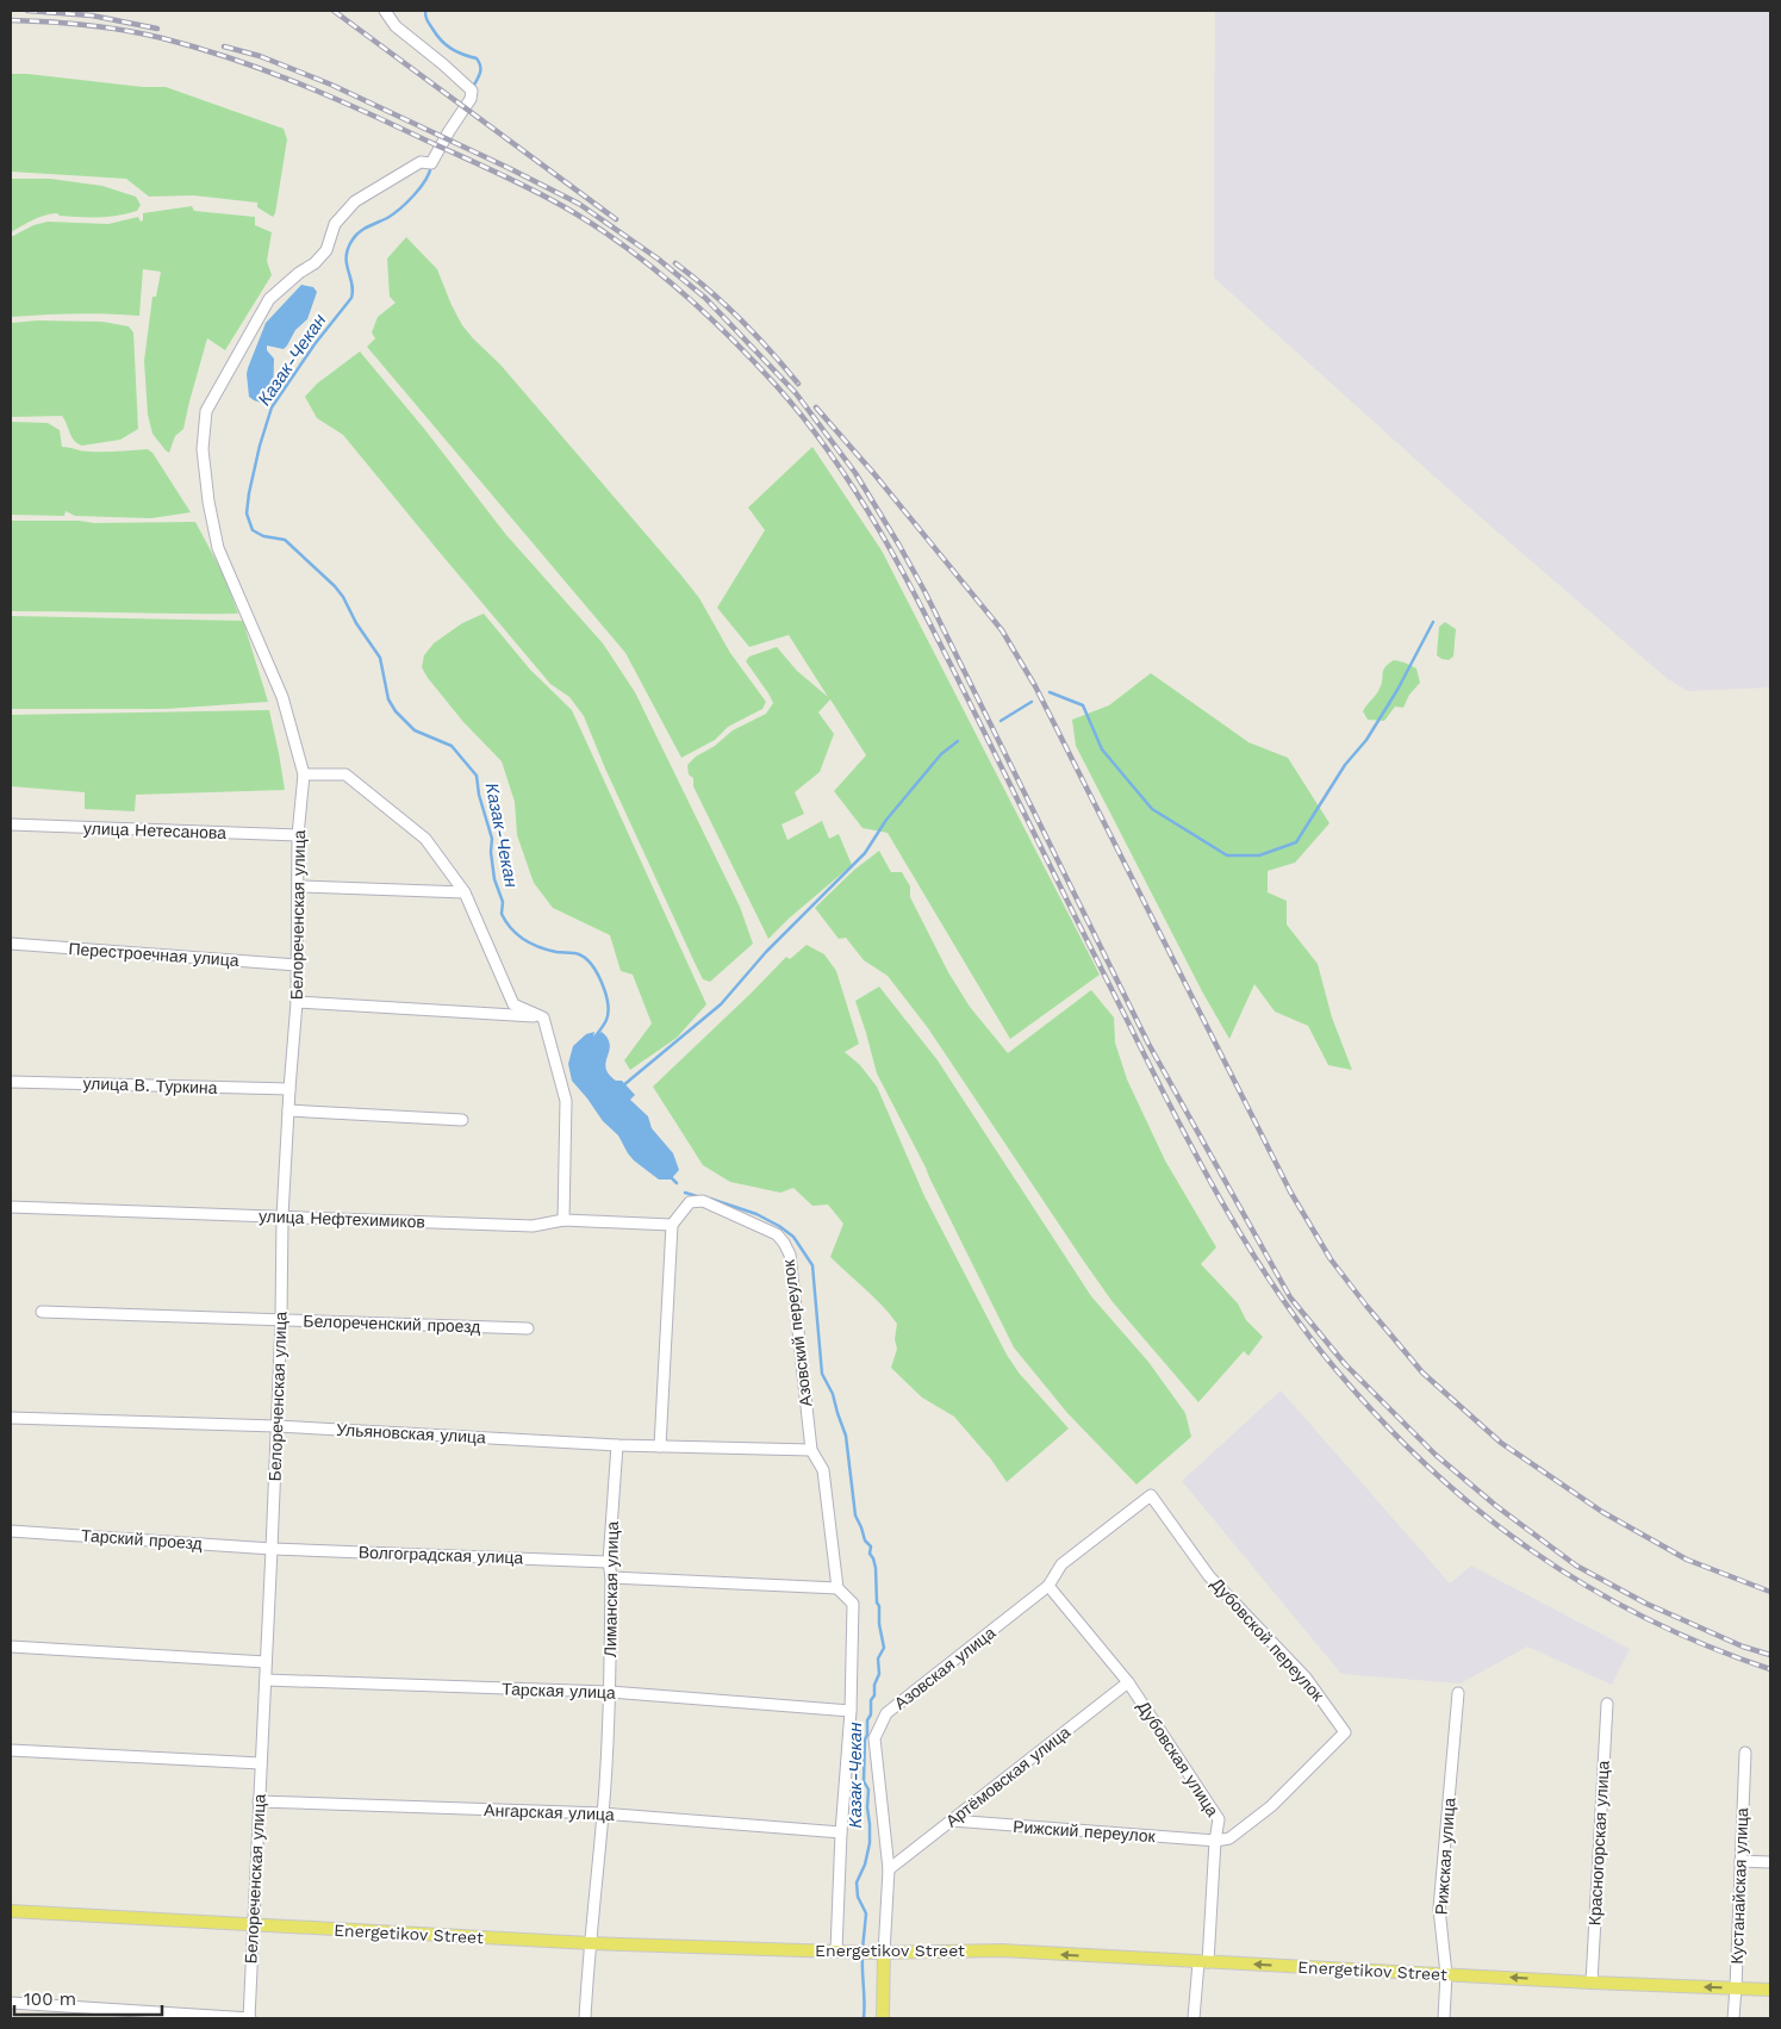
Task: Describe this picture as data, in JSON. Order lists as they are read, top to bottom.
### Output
{
  "streets": {
    "main road": ["Азовская улица", "Energetikov Street"],
    "street": [
      "улица Нетесанова",
      "Белореченская улица",
      "Перестроечная улица",
      "улица В. Туркина",
      "улица Нефтехимиков",
      "Белореченский проезд",
      "Азовский переулок",
      "Ульяновская улица",
      "Тарский проезд",
      "Волгоградская улица",
      "Лиманская улица",
      "Дубовской переулок",
      "Тарская улица",
      "Дубовская улица",
      "Артёмовская улица",
      "Ангарская улица",
      "Рижский переулок",
      "Красногорская улица",
      "Рижская улица",
      "Кустанайская улица"
    ]
  },
  "crossings": [
    ["улица Нетесанова", "Белореченская улица"],
    ["Белореченская улица", "Перестроечная улица"],
    ["Белореченская улица", "улица В. Туркина"],
    ["Белореченская улица", "улица Нефтехимиков"],
    ["Белореченская улица", "Белореченский проезд"],
    ["Белореченская улица", "Ульяновская улица"],
    ["Белореченская улица", "Тарский проезд"],
    ["Белореченская улица", "Волгоградская улица"],
    ["Белореченская улица", "Тарская улица"],
    ["Белореченская улица", "Ангарская улица"],
    ["Белореченская улица", "Energetikov Street"],
    ["улица Нефтехимиков", "Азовский переулок"],
    ["Азовский переулок", "Ульяновская улица"],
    ["Ульяновская улица", "Лиманская улица"],
    ["Тарский проезд", "Волгоградская улица"],
    ["Волгоградская улица", "Лиманская улица"],
    ["Лиманская улица", "Тарская улица"],
    ["Лиманская улица", "Ангарская улица"],
    ["Лиманская улица", "Energetikov Street"],
    ["Дубовской переулок", "Азовская улица"],
    ["Дубовской переулок", "Дубовская улица"],
    ["Дубовской переулок", "Рижский переулок"],
    ["Азовская улица", "Дубовская улица"],
    ["Азовская улица", "Артёмовская улица"],
    ["Азовская улица", "Energetikov Street"],
    ["Дубовская улица", "Артёмовская улица"],
    ["Дубовская улица", "Рижский переулок"],
    ["Дубовская улица", "Energetikov Street"],
    ["Артёмовская улица", "Рижский переулок"],
    ["Красногорская улица", "Energetikov Street"],
    ["Рижская улица", "Energetikov Street"],
    ["Кустанайская улица", "Energetikov Street"]
  ],
  "one_way": ["Energetikov Street"],
  "water": ["Казак-Чекан"],
  "scale_bar": "100 m"
}
